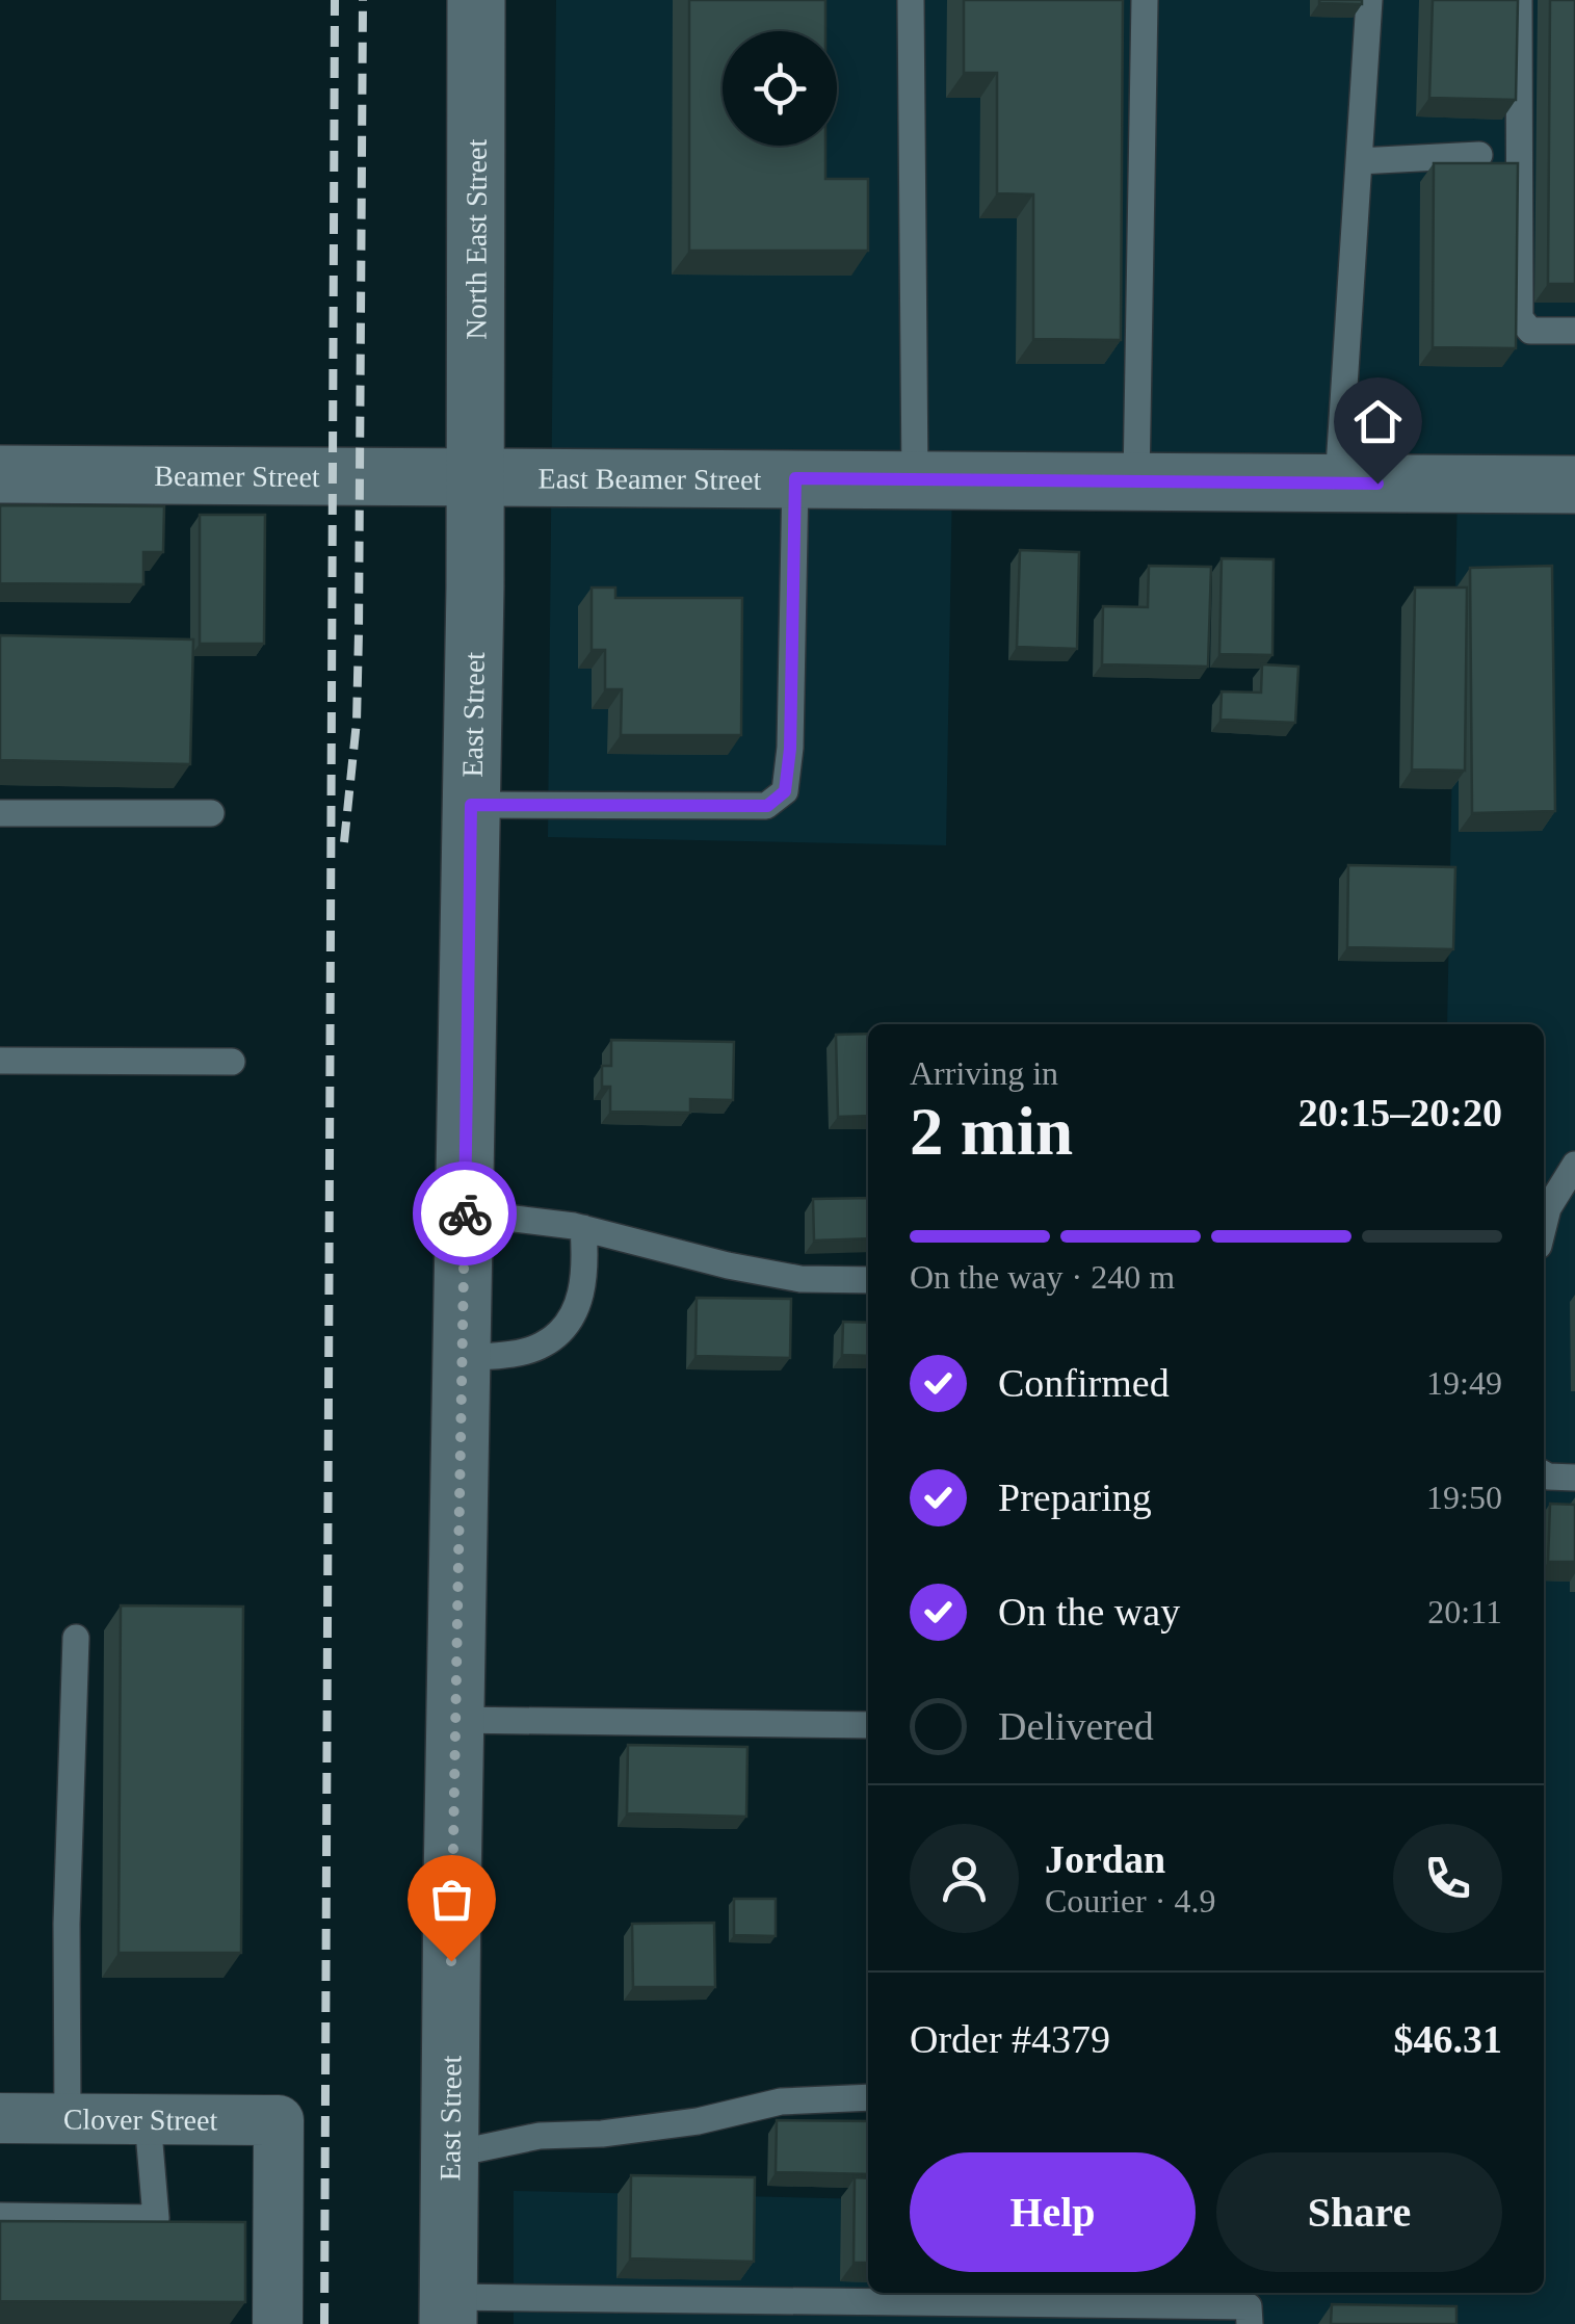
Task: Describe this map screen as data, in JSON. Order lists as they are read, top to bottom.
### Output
{
  "streets": {
    "main road": [
      "North East Street",
      "Beamer Street",
      "East Beamer Street",
      "East Street"
    ],
    "street": ["Clover Street"]
  },
  "crossings": [
    ["North East Street", "Beamer Street"],
    ["North East Street", "East Beamer Street"],
    ["North East Street", "East Street"],
    ["Beamer Street", "East Beamer Street"],
    ["Beamer Street", "East Street"],
    ["East Beamer Street", "East Street"]
  ],
  "page": {
    "heading": ["2 min", "Arriving in", "20:15–20:20"],
    "panel": [
      "Jordan",
      "Courier · 4.9",
      "Order #4379",
      "$46.31"
    ],
    "bar": "On the way · 240 m",
    "list": [
      ["Confirmed", "19:49"],
      ["Preparing", "19:50"],
      ["On the way", "20:11"],
      "Delivered"
    ],
    "buttons": ["Help", "Share"]
  }
}
